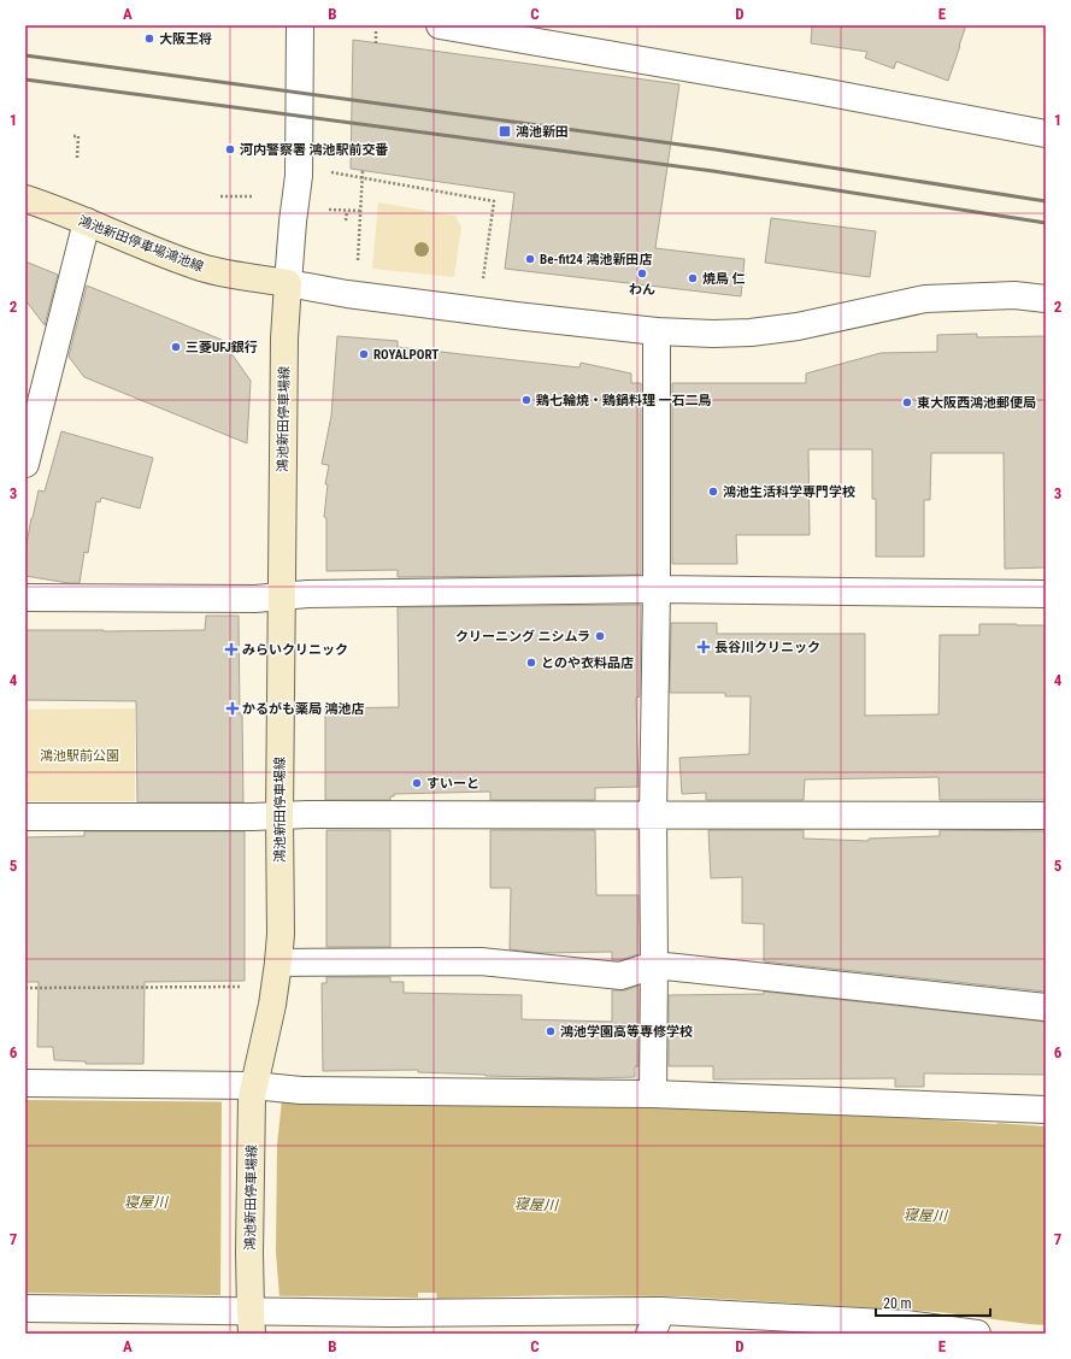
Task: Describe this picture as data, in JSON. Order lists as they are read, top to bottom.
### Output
{
  "streets": {
    "main road": ["鴻池新田停車場鴻池線", "鴻池新田停車場線"]
  },
  "crossings": [
    ["鴻池新田停車場鴻池線", "鴻池新田停車場線"]
  ],
  "water": ["寝屋川"],
  "parks": ["鴻池駅前公園"],
  "places": {
    "other": [
      "大阪王将",
      "河内警察署 鴻池駅前交番",
      "Be-fit24 鴻池新田店",
      "わん",
      "焼鳥 仁",
      "三菱UFJ銀行",
      "ROYALPORT",
      "鶏七輪焼・鶏鍋料理 一石二鳥",
      "東大阪西鴻池郵便局",
      "鴻池生活科学専門学校",
      "クリーニング ニシムラ",
      "とのや衣料品店",
      "すいーと",
      "鴻池学園高等専修学校"
    ],
    "transit": ["鴻池新田"],
    "health": ["長谷川クリニック", "みらいクリニック", "かるがも薬局 鴻池店"]
  },
  "scale_bar": "20 m",
  "grid": {
    "columns": [
      "A",
      "B",
      "C",
      "D",
      "E"
    ],
    "rows": [
      "1",
      "2",
      "3",
      "4",
      "5",
      "6",
      "7"
    ]
  }
}
